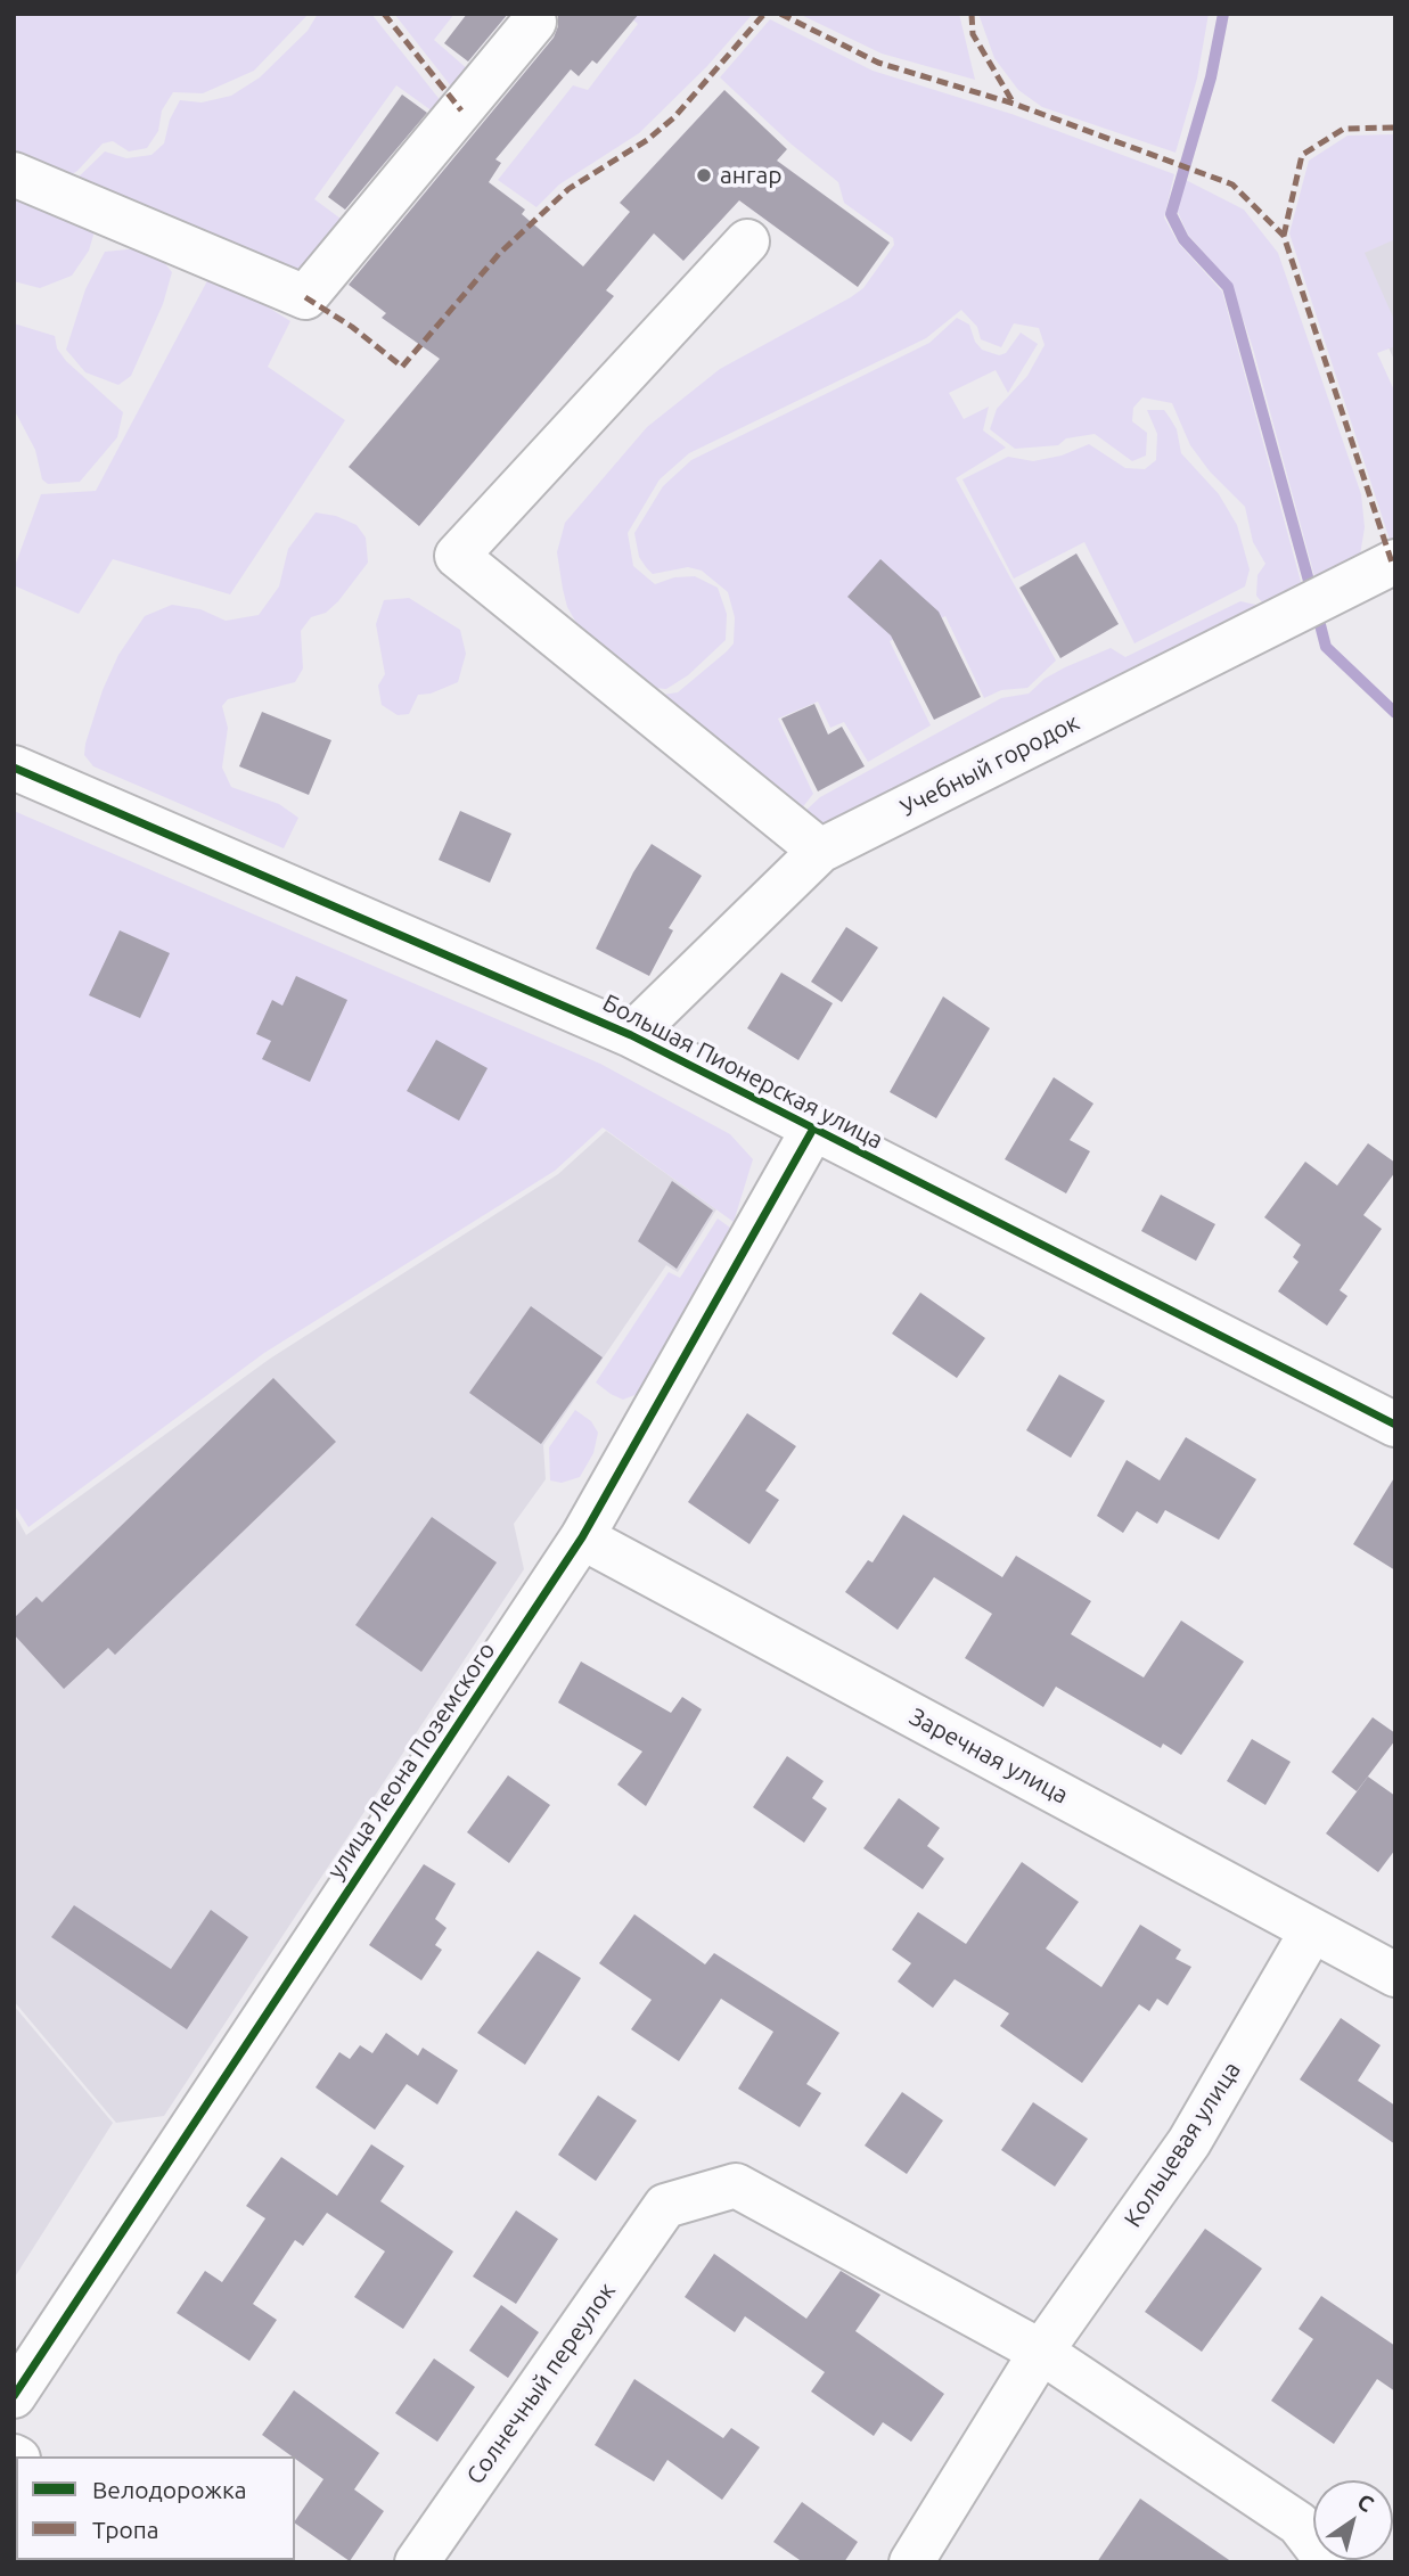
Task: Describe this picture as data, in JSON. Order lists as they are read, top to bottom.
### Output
{
  "streets": {
    "street": [
      "Учебный городок",
      "Большая Пионерская улица",
      "Заречная улица",
      "улица Леона Поземского",
      "Кольцевая улица",
      "Солнечный переулок"
    ]
  },
  "crossings": [
    ["Учебный городок", "Большая Пионерская улица"],
    ["Большая Пионерская улица", "улица Леона Поземского"],
    ["Заречная улица", "улица Леона Поземского"],
    ["Заречная улица", "Кольцевая улица"],
    ["Кольцевая улица", "Солнечный переулок"]
  ],
  "places": ["ангар"],
  "legend": ["Велодорожка", "Тропа"],
  "north": "top right"
}
